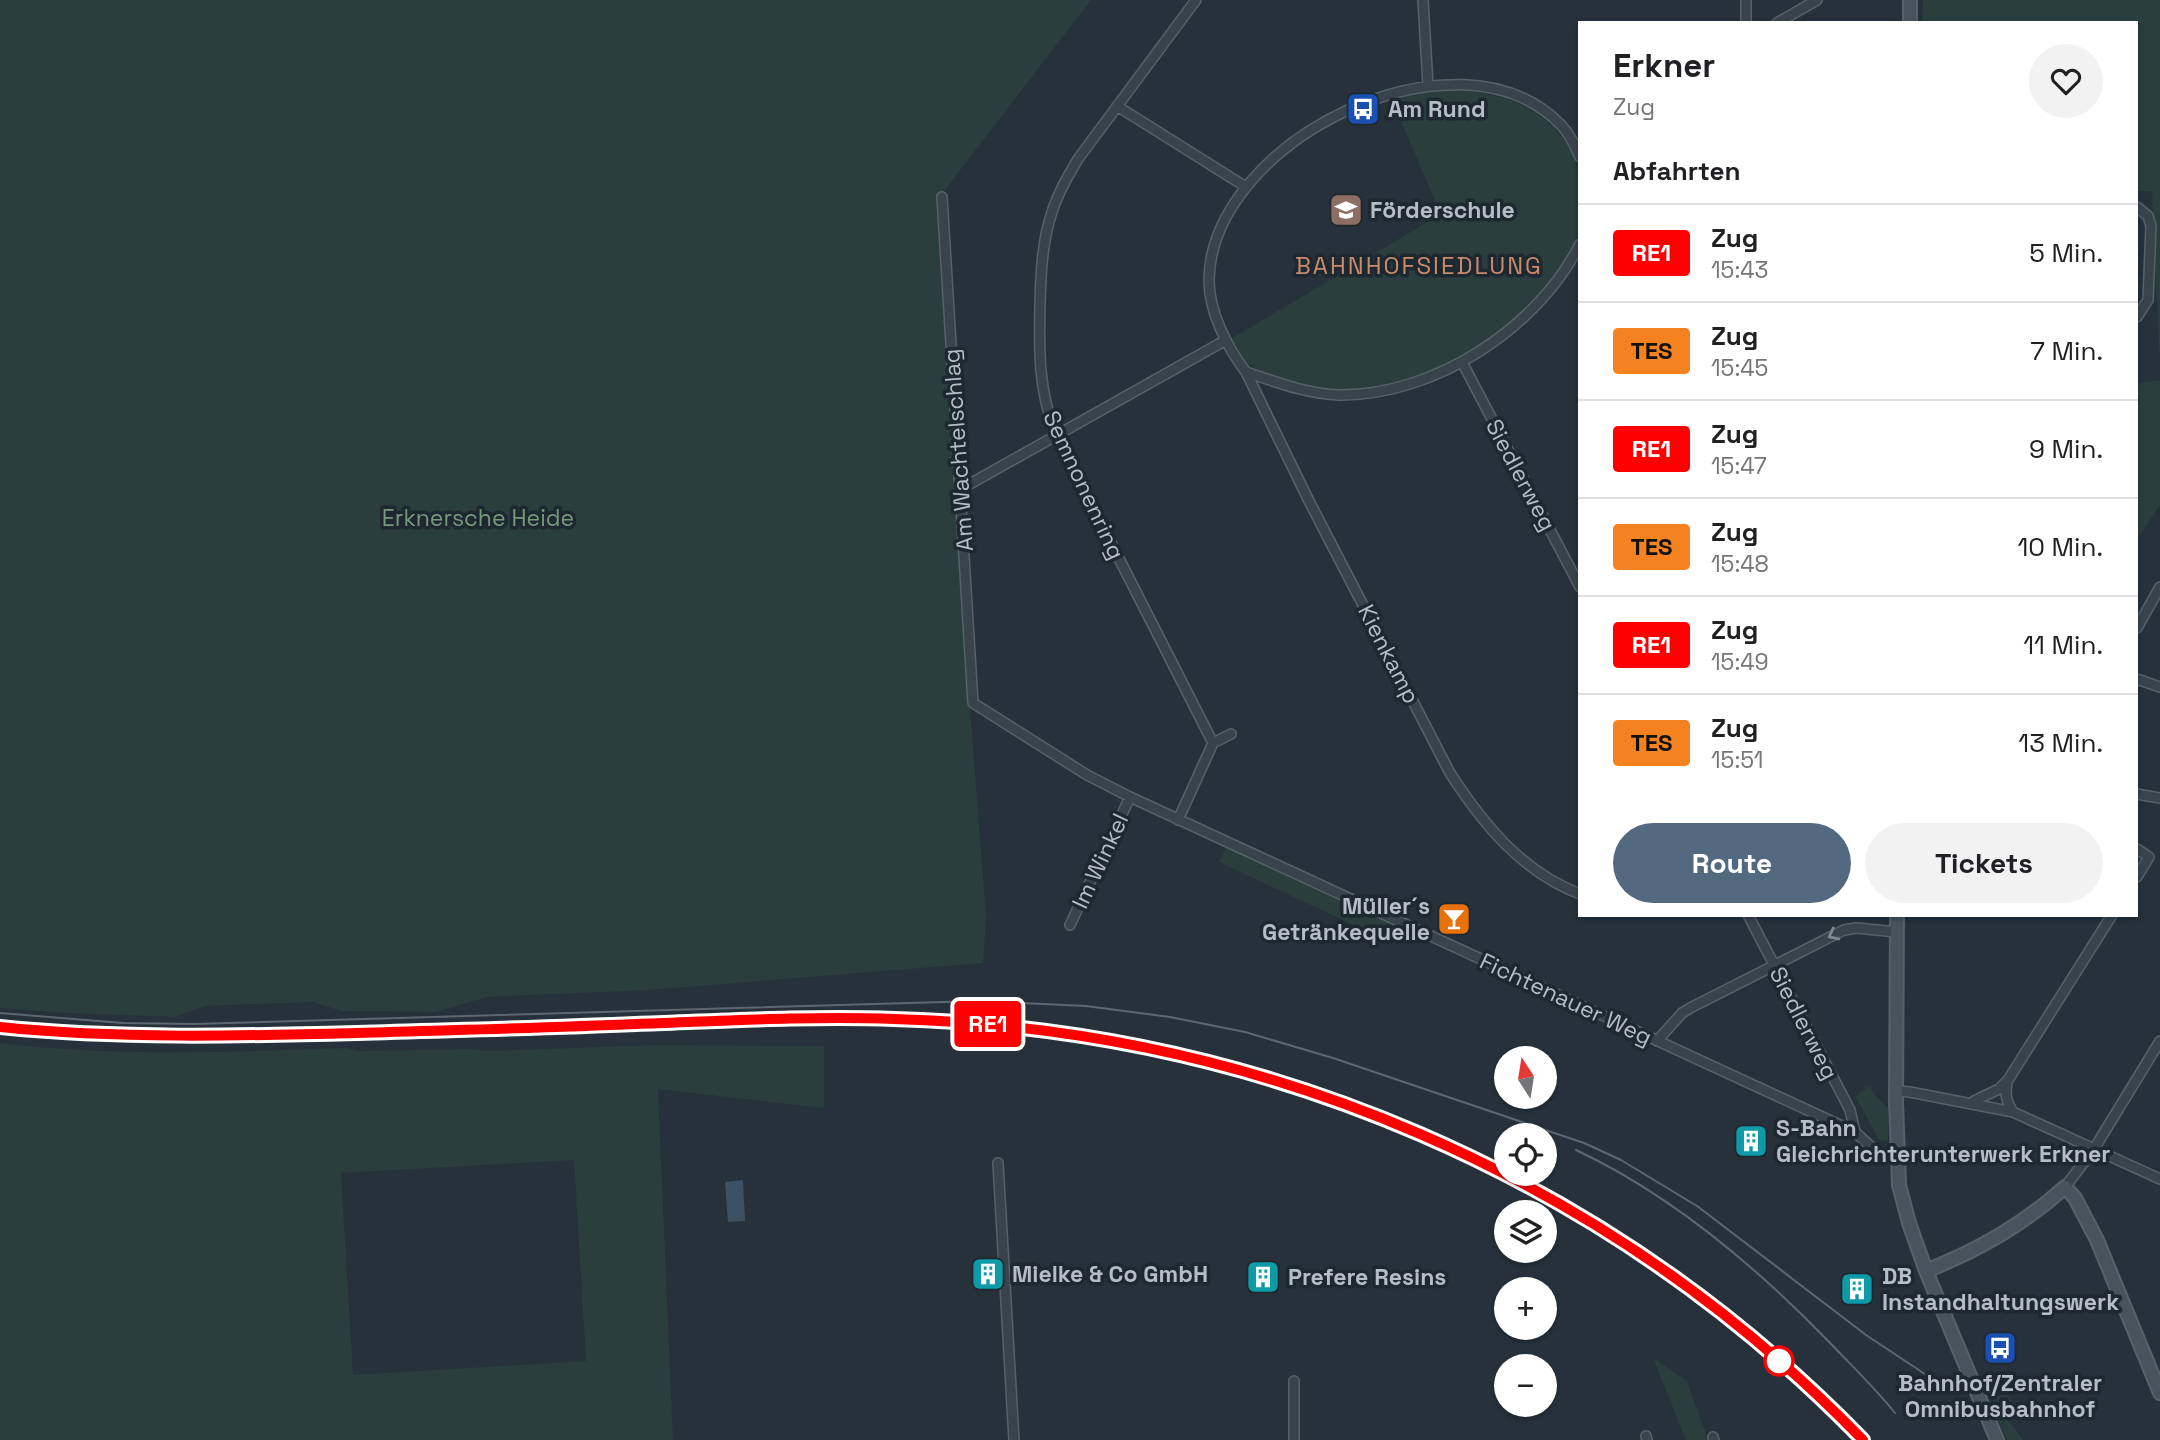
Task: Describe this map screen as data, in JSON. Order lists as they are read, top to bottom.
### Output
{
  "streets": {
    "street": [
      "Am Wachtelschlag",
      "Siedlerweg",
      "Semnonenring",
      "Kienkamp",
      "Im Winkel",
      "Fichtenauer Weg"
    ]
  },
  "crossings": [
    ["Am Wachtelschlag", "Fichtenauer Weg"],
    ["Siedlerweg", "Fichtenauer Weg"],
    ["Im Winkel", "Fichtenauer Weg"]
  ],
  "districts": ["BAHNHOFSIEDLUNG"],
  "parks": ["Erknersche Heide"],
  "places": {
    "bus stop": ["Am Rund", "Bahnhof/Zentraler Omnibusbahnhof"],
    "school or university": ["Förderschule"],
    "bar": ["Müller´s Getränkequelle"],
    "building": [
      "S-Bahn Gleichrichterunterwerk Erkner",
      "Mielke & Co GmbH",
      "Prefere Resins",
      "DB Instandhaltungswerk"
    ]
  },
  "north": "top",
  "page": {
    "on_map": "RE1",
    "heading": [
      ["Erkner", "Zug"],
      "Abfahrten"
    ],
    "list": [
      {
        "mark": "RE1",
        "name": "Zug",
        "note": "15:43",
        "value": "5 Min."
      },
      {
        "mark": "TES",
        "name": "Zug",
        "note": "15:45",
        "value": "7 Min."
      },
      {
        "mark": "RE1",
        "name": "Zug",
        "note": "15:47",
        "value": "9 Min."
      },
      {
        "mark": "TES",
        "name": "Zug",
        "note": "15:48",
        "value": "10 Min."
      },
      {
        "mark": "RE1",
        "name": "Zug",
        "note": "15:49",
        "value": "11 Min."
      },
      {
        "mark": "TES",
        "name": "Zug",
        "note": "15:51",
        "value": "13 Min."
      }
    ],
    "buttons": ["Route", "Tickets"],
    "map_buttons": ["+", "−"]
  }
}
